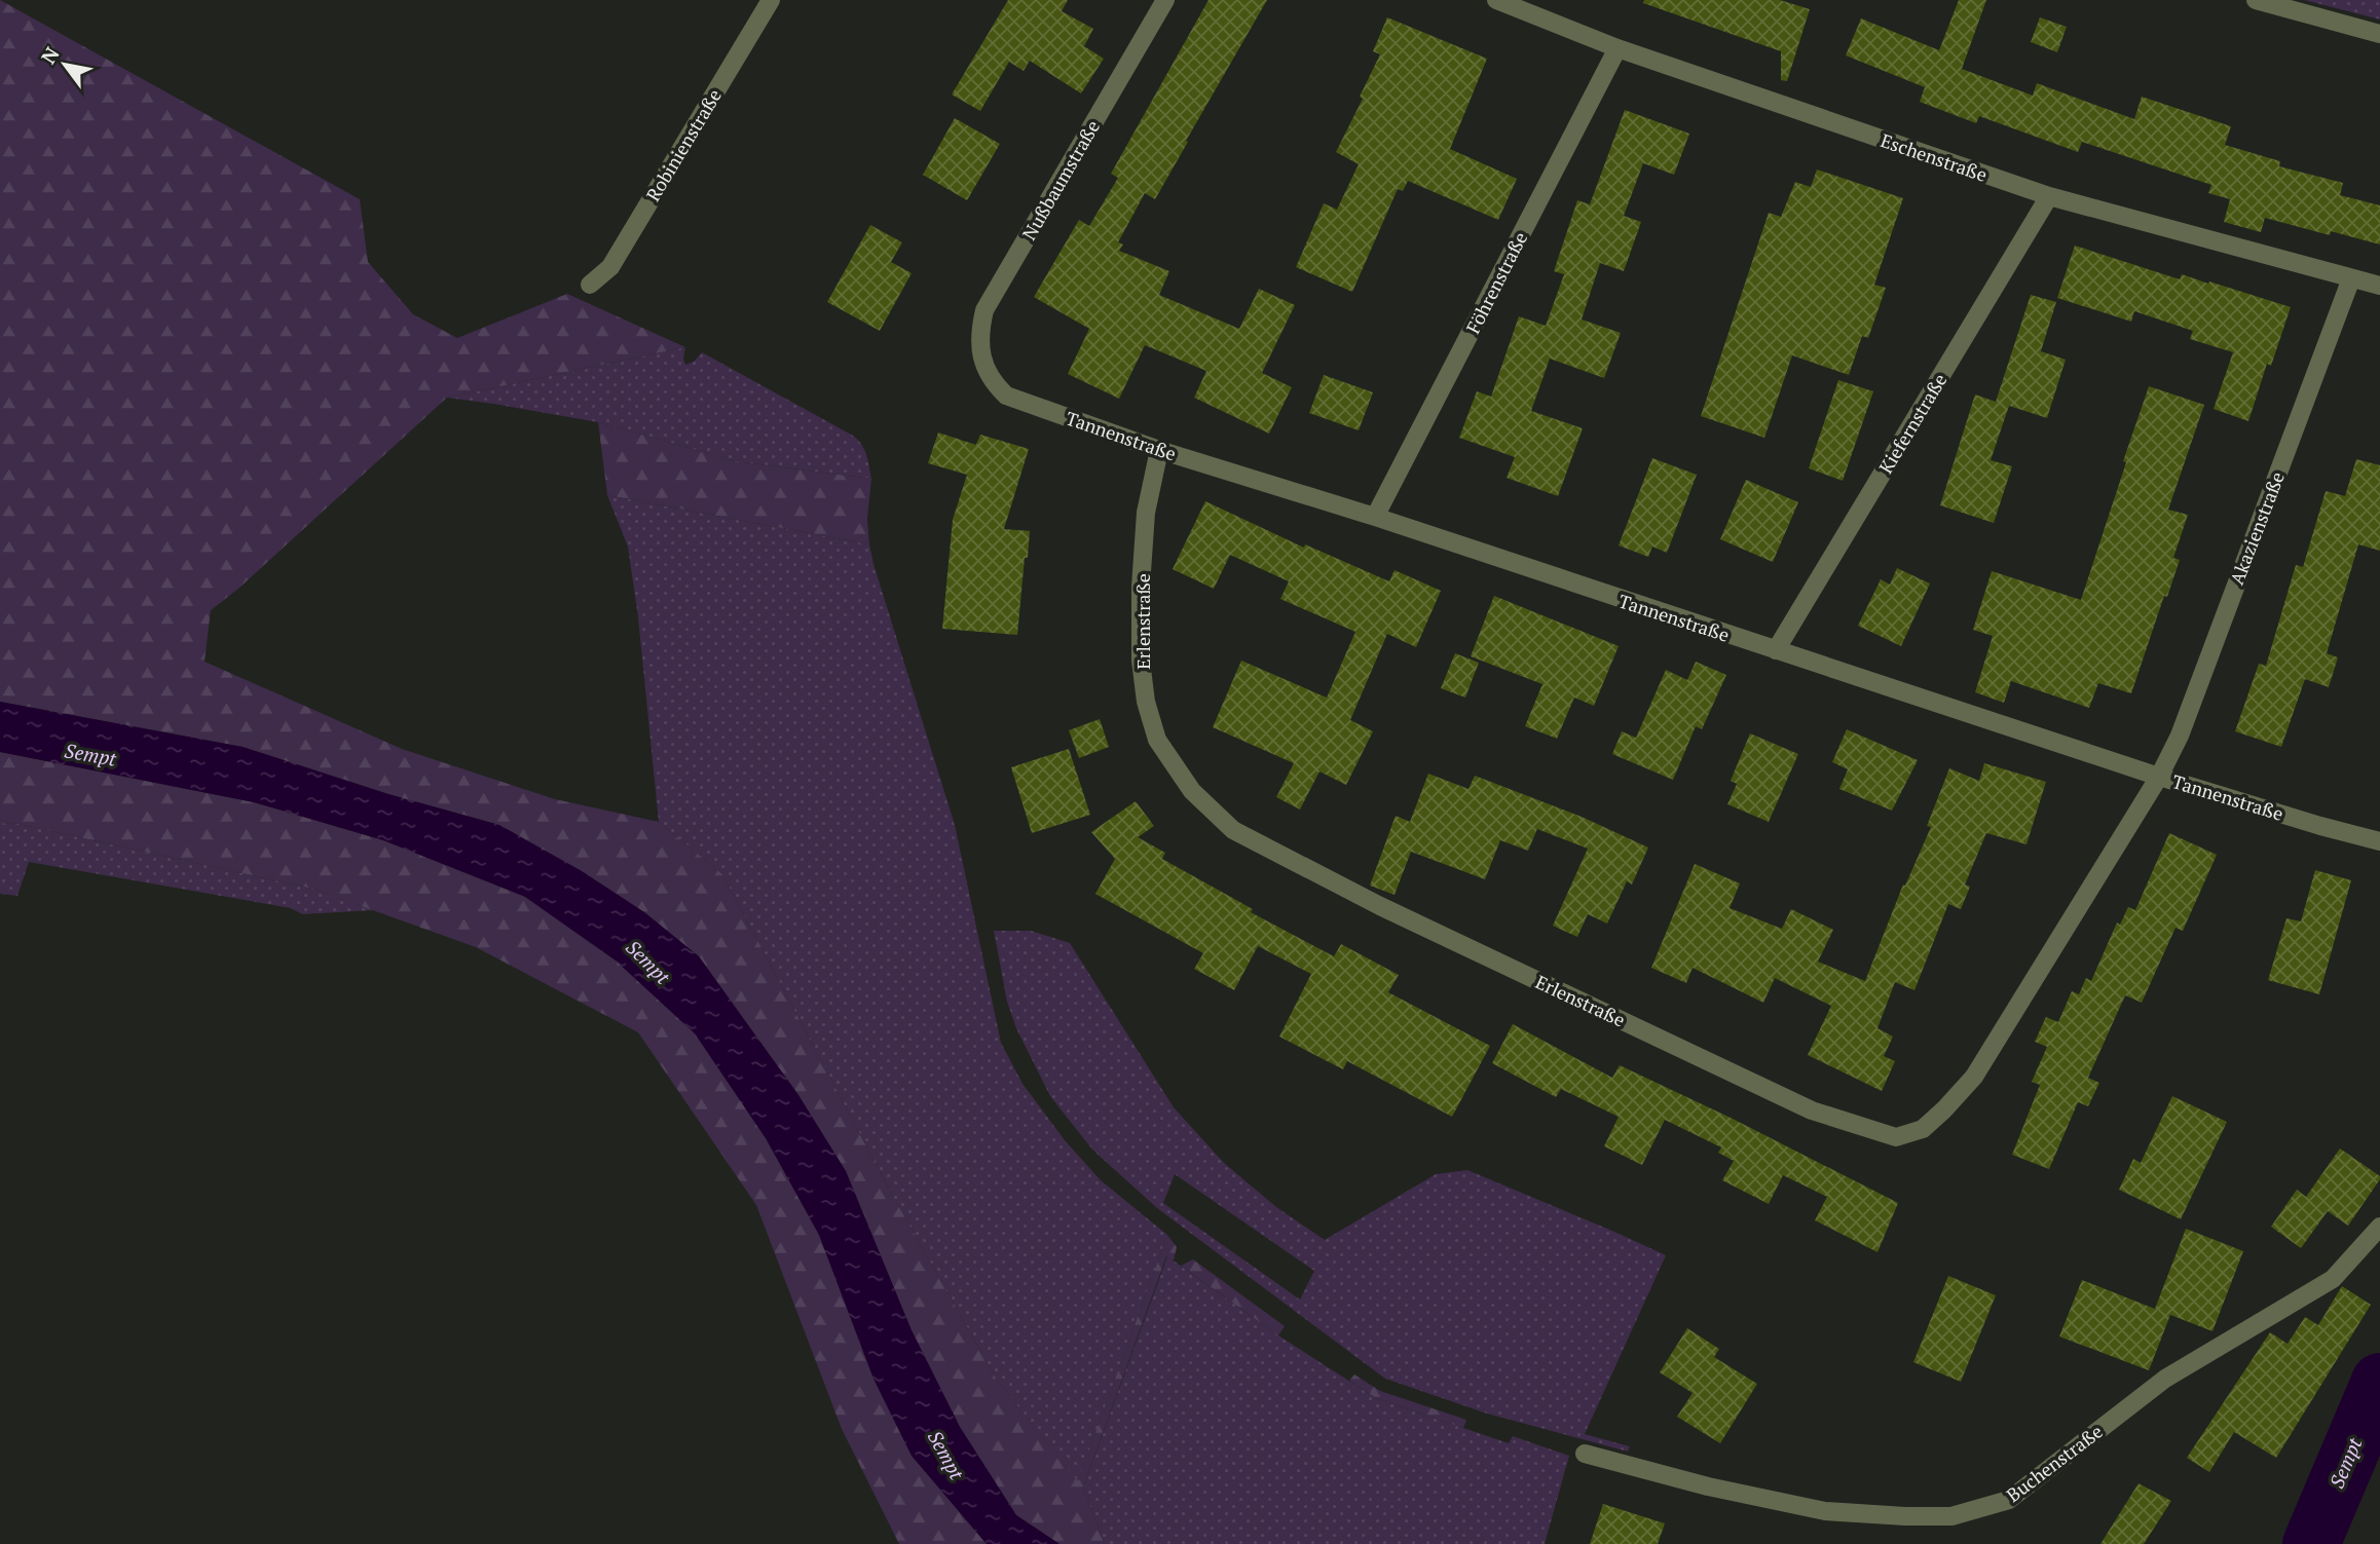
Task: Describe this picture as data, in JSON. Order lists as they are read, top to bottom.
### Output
{
  "streets": {
    "street": [
      "Robinienstraße",
      "Eschenstraße",
      "Nußbaumstraße",
      "Föhrenstraße",
      "Kiefernstraße",
      "Tannenstraße",
      "Akazienstraße",
      "Erlenstraße",
      "Buchenstraße"
    ]
  },
  "crossings": [
    ["Eschenstraße", "Föhrenstraße"],
    ["Eschenstraße", "Kiefernstraße"],
    ["Eschenstraße", "Akazienstraße"],
    ["Nußbaumstraße", "Tannenstraße"],
    ["Föhrenstraße", "Tannenstraße"],
    ["Kiefernstraße", "Tannenstraße"],
    ["Tannenstraße", "Akazienstraße"],
    ["Tannenstraße", "Erlenstraße"],
    ["Akazienstraße", "Erlenstraße"]
  ],
  "water": ["Sempt"],
  "north": "top left"
}
